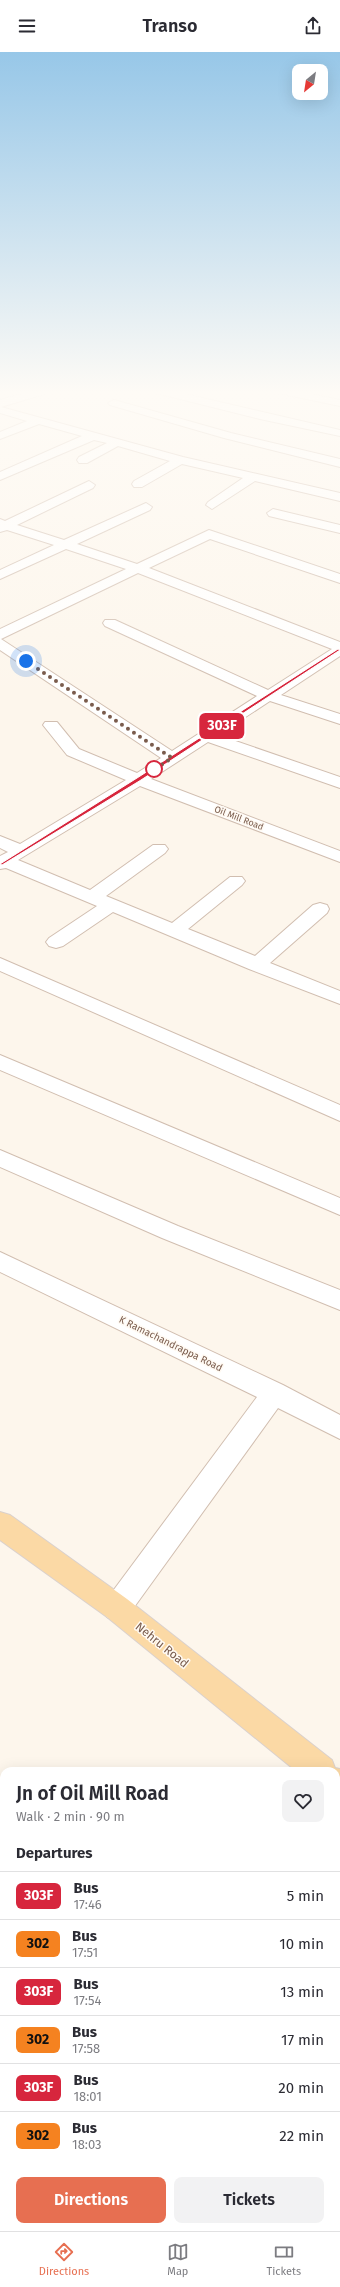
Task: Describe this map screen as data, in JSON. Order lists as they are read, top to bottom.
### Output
{
  "streets": {
    "main road": ["Nehru Road"],
    "street": ["Oil Mill Road", "K Ramachandrappa Road"]
  },
  "lines": ["bus line 303F"],
  "north": "bottom left",
  "page": {
    "header": "Transo",
    "on_map": "303F",
    "heading": [
      ["Jn of Oil Mill Road", "Walk · 2 min · 90 m"],
      "Departures"
    ],
    "list": [
      {
        "mark": "303F",
        "name": "Bus",
        "note": "17:46",
        "value": "5 min"
      },
      {
        "mark": "302",
        "name": "Bus",
        "note": "17:51",
        "value": "10 min"
      },
      {
        "mark": "303F",
        "name": "Bus",
        "note": "17:54",
        "value": "13 min"
      },
      {
        "mark": "302",
        "name": "Bus",
        "note": "17:58",
        "value": "17 min"
      },
      {
        "mark": "303F",
        "name": "Bus",
        "note": "18:01",
        "value": "20 min"
      },
      {
        "mark": "302",
        "name": "Bus",
        "note": "18:03",
        "value": "22 min"
      }
    ],
    "buttons": ["Directions", "Tickets"],
    "tabs": ["Directions", "Map", "Tickets"]
  }
}
